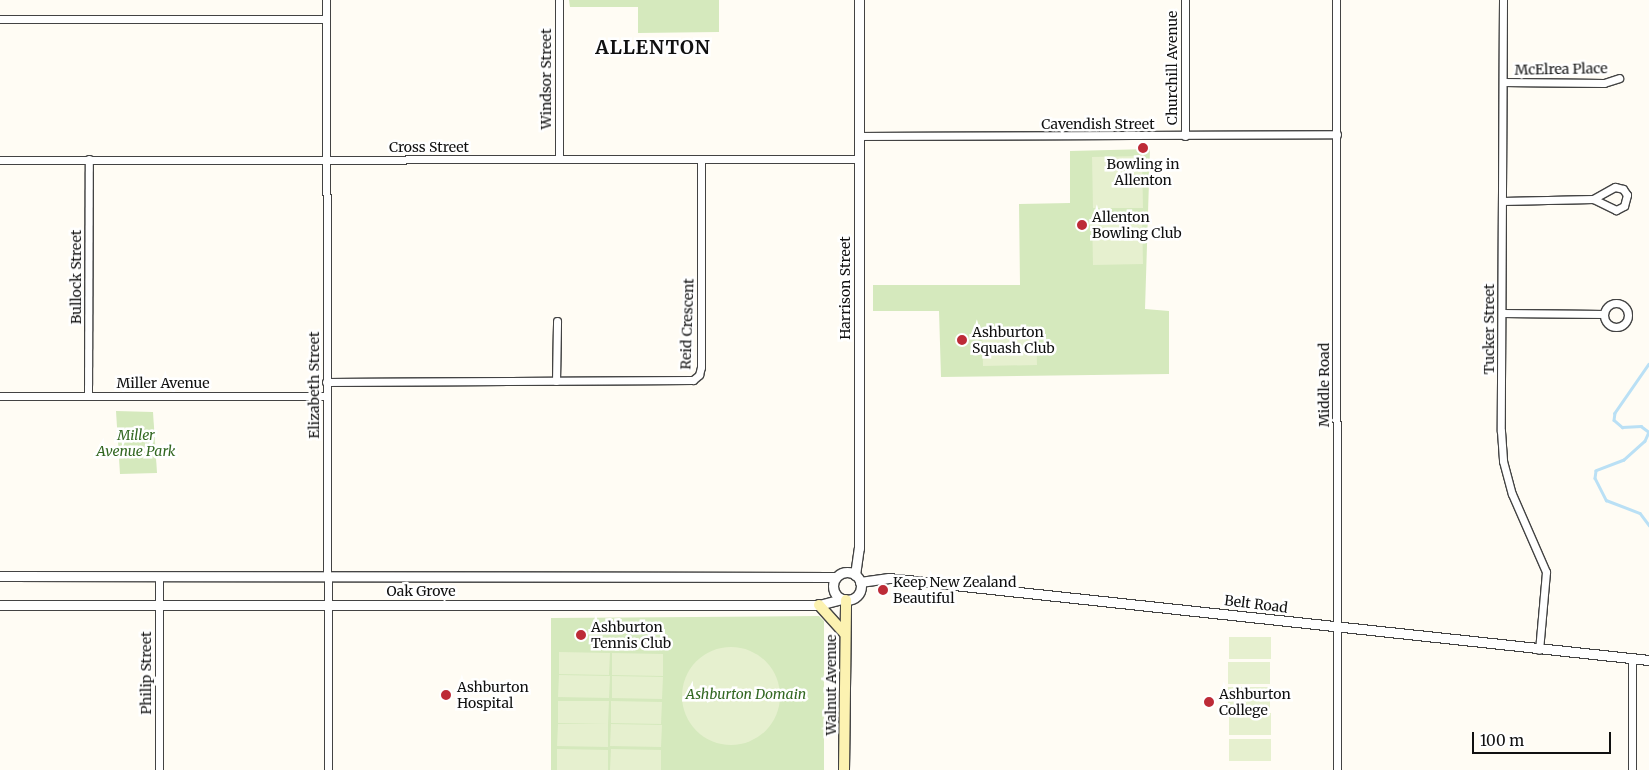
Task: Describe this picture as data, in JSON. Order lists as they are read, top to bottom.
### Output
{
  "streets": {
    "main road": ["Walnut Avenue"],
    "street": [
      "Churchill Avenue",
      "McElrea Place",
      "Windsor Street",
      "Cavendish Street",
      "Cross Street",
      "Bullock Street",
      "Harrison Street",
      "Reid Crescent",
      "Tucker Street",
      "Miller Avenue",
      "Elizabeth Street",
      "Middle Road",
      "Oak Grove",
      "Belt Road",
      "Philip Street"
    ]
  },
  "crossings": [
    ["Churchill Avenue", "Cavendish Street"],
    ["McElrea Place", "Tucker Street"],
    ["Windsor Street", "Cross Street"],
    ["Cavendish Street", "Harrison Street"],
    ["Cavendish Street", "Middle Road"],
    ["Cross Street", "Bullock Street"],
    ["Cross Street", "Harrison Street"],
    ["Cross Street", "Reid Crescent"],
    ["Cross Street", "Elizabeth Street"],
    ["Bullock Street", "Miller Avenue"],
    ["Harrison Street", "Oak Grove"],
    ["Harrison Street", "Belt Road"],
    ["Harrison Street", "Walnut Avenue"],
    ["Reid Crescent", "Elizabeth Street"],
    ["Tucker Street", "Belt Road"],
    ["Miller Avenue", "Elizabeth Street"],
    ["Elizabeth Street", "Oak Grove"],
    ["Middle Road", "Belt Road"],
    ["Oak Grove", "Belt Road"],
    ["Oak Grove", "Philip Street"],
    ["Oak Grove", "Walnut Avenue"],
    ["Belt Road", "Walnut Avenue"]
  ],
  "districts": ["ALLENTON"],
  "parks": ["Miller Avenue Park", "Ashburton Domain"],
  "places": [
    "Bowling in Allenton",
    "Allenton Bowling Club",
    "Ashburton Squash Club",
    "Keep New Zealand Beautiful",
    "Ashburton Tennis Club",
    "Ashburton Hospital",
    "Ashburton College"
  ],
  "scale_bar": "100 m"
}
